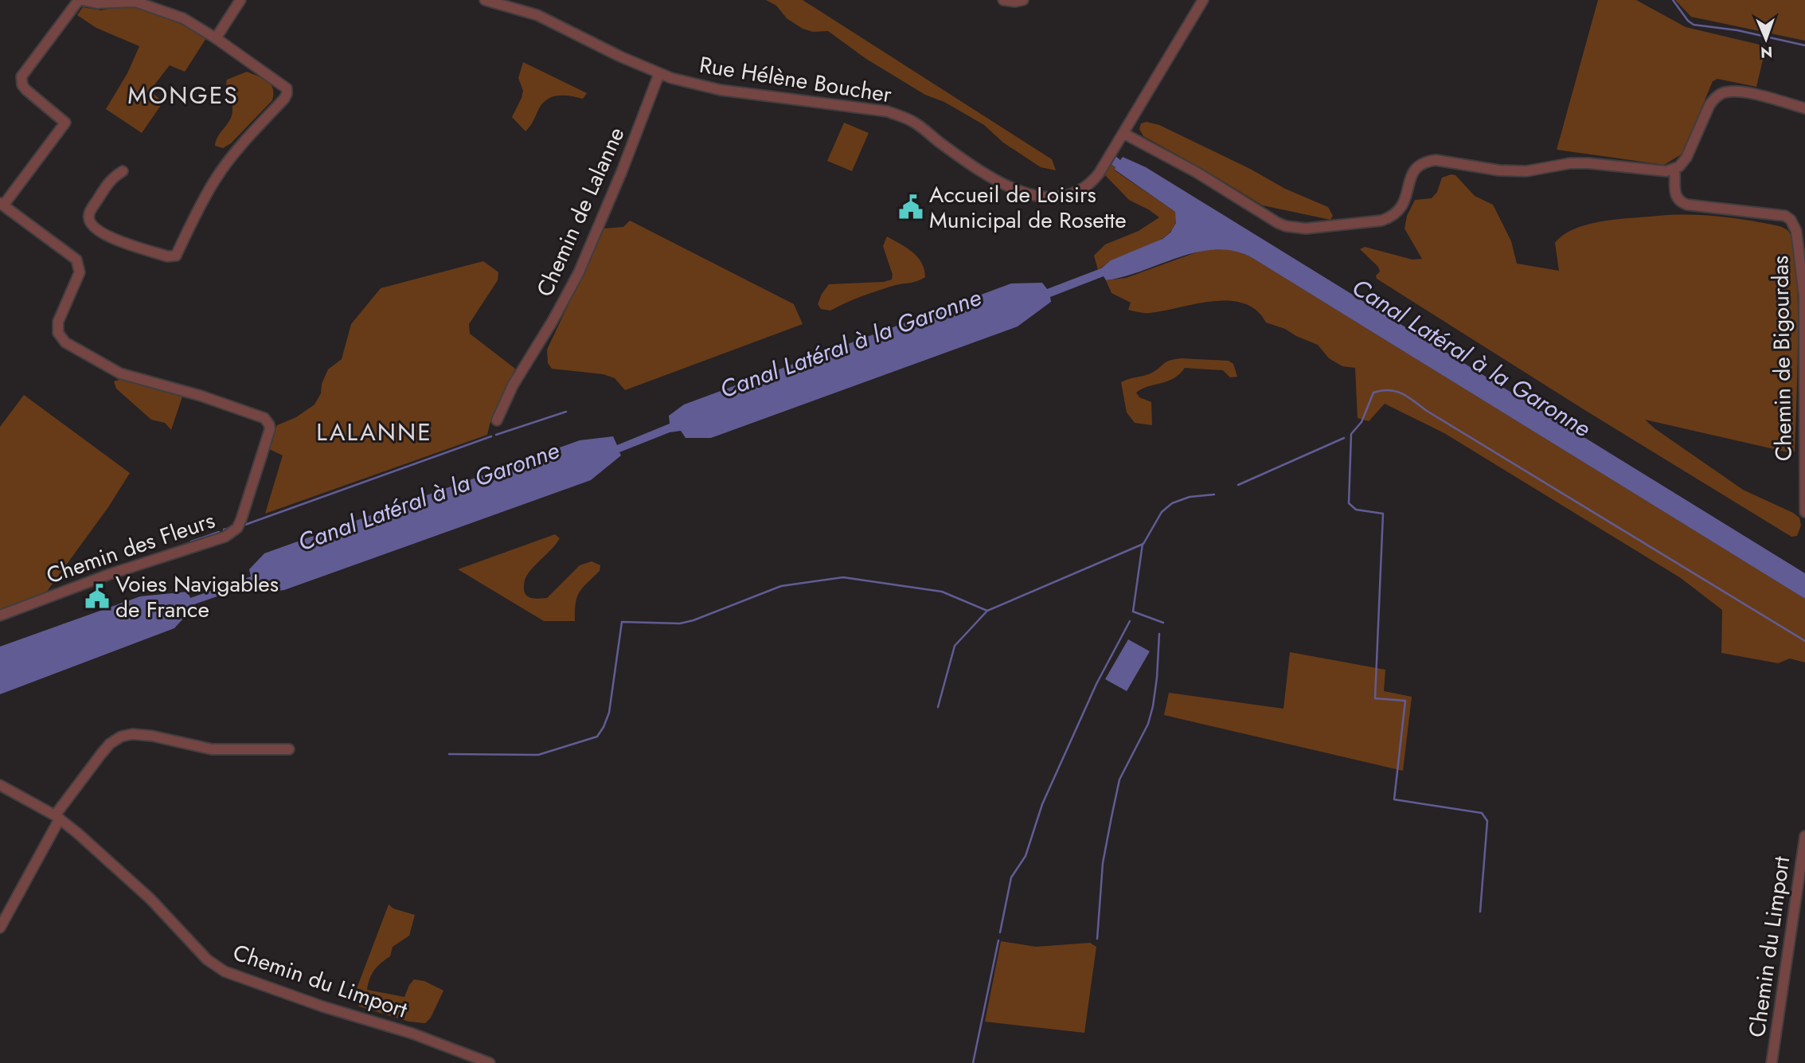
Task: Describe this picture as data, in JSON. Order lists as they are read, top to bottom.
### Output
{
  "streets": {
    "street": [
      "Rue Hélène Boucher",
      "Chemin de Lalanne",
      "Chemin de Bigourdas",
      "Chemin des Fleurs",
      "Chemin du Limport"
    ]
  },
  "crossings": [
    ["Rue Hélène Boucher", "Chemin de Lalanne"]
  ],
  "districts": ["MONGES", "LALANNE"],
  "water": ["Canal Latéral à la Garonne"],
  "places": {
    "public building": ["Accueil de Loisirs Municipal de Rosette", "Voies Navigables de France"]
  },
  "north": "bottom"
}
